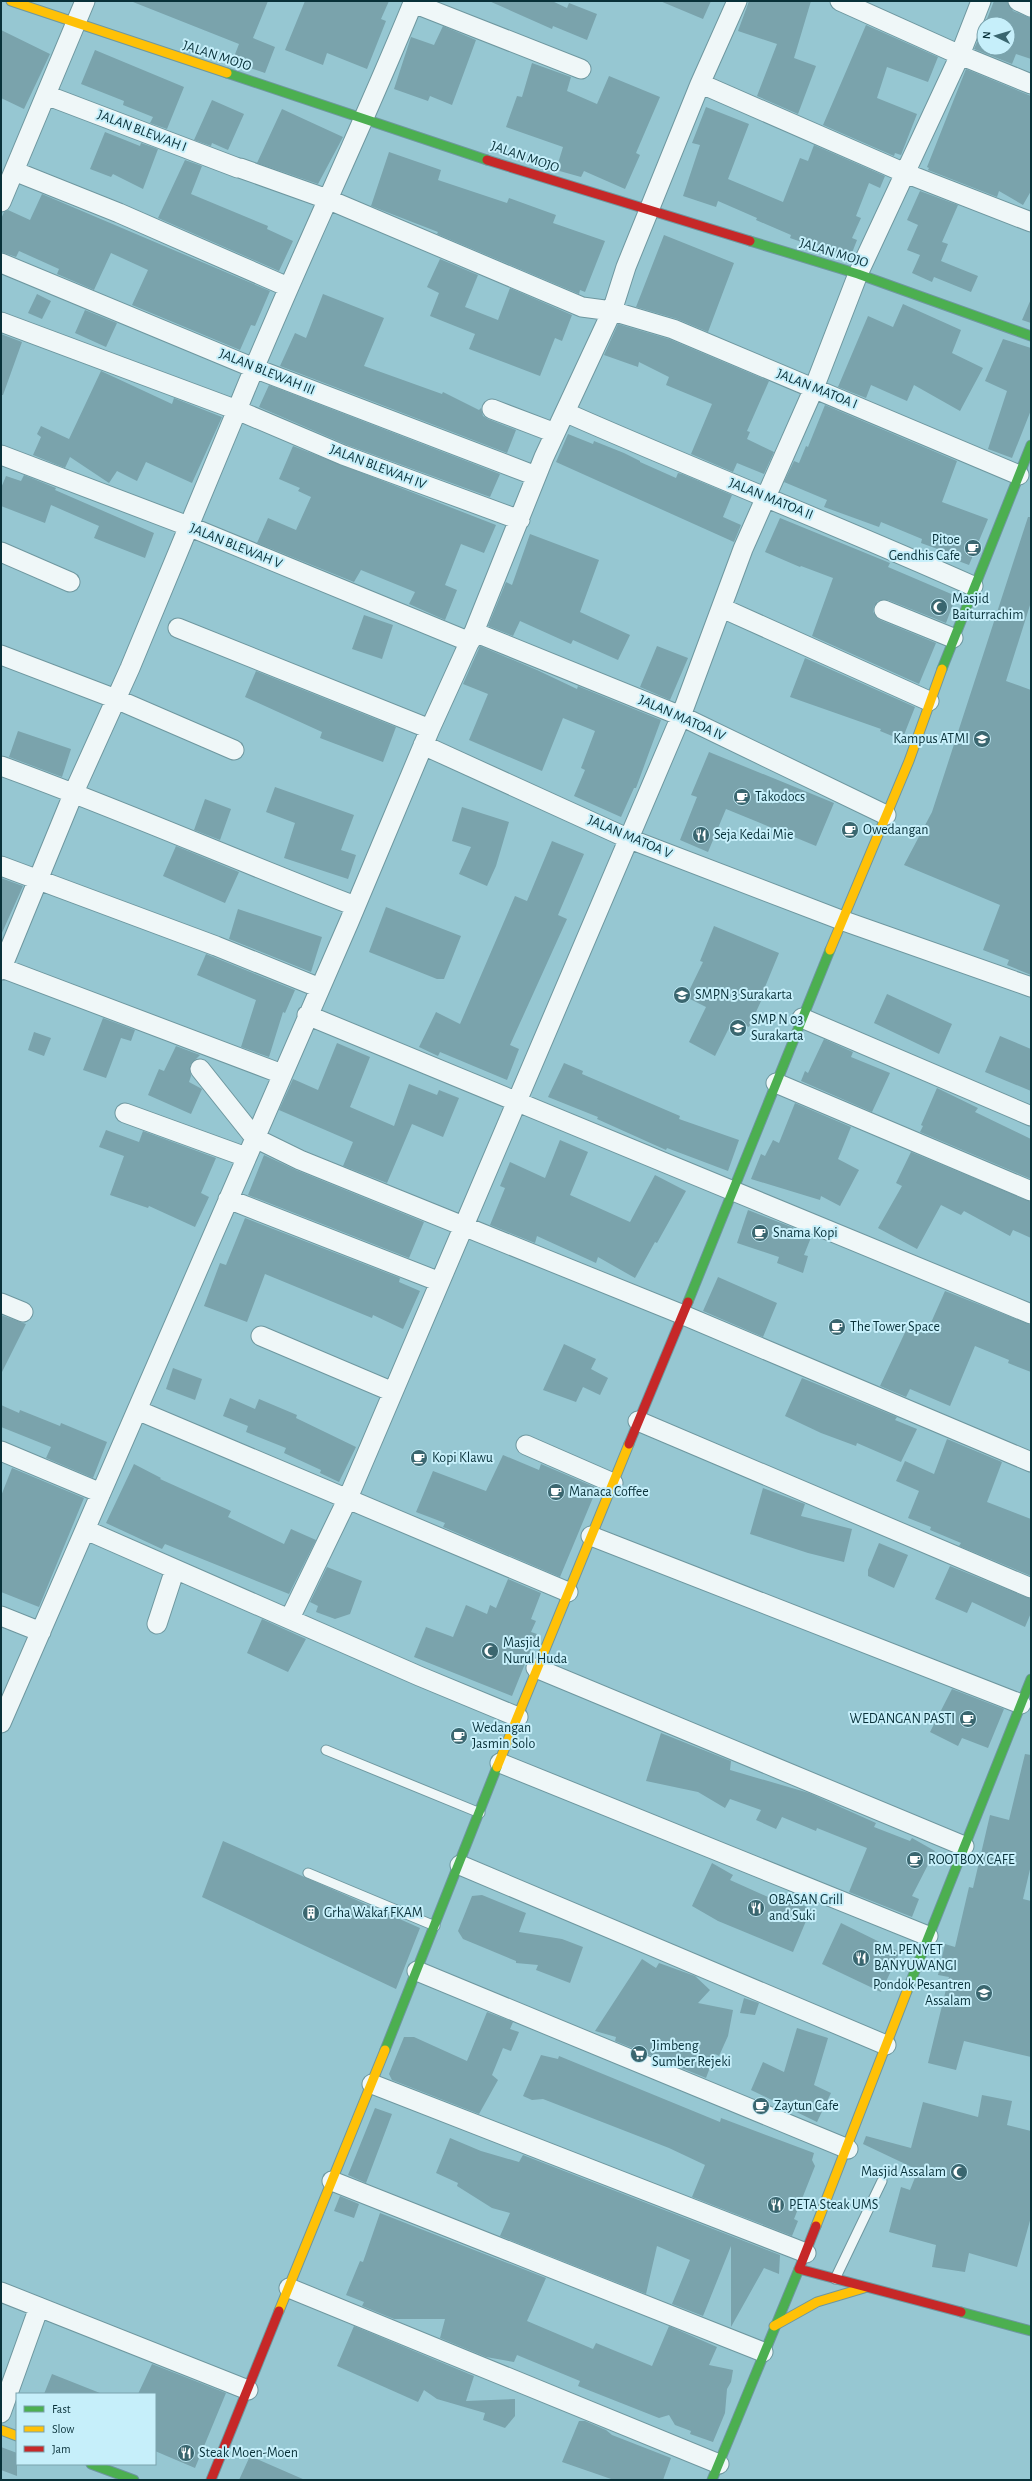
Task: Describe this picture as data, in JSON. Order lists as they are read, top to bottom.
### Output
{
  "streets": {
    "street": [
      "JALAN MOJO",
      "JALAN BLEWAH I",
      "JALAN BLEWAH III",
      "JALAN MATOA I",
      "JALAN BLEWAH IV",
      "JALAN MATOA II",
      "JALAN BLEWAH V",
      "JALAN MATOA IV",
      "JALAN MATOA V"
    ]
  },
  "crossings": [
    ["JALAN BLEWAH I", "JALAN MATOA I"],
    ["JALAN BLEWAH V", "JALAN MATOA IV"]
  ],
  "places": {
    "cafe": [
      "Pitoe Gendhis Cafe",
      "Takodocs",
      "Owedangan",
      "Snama Kopi",
      "The Tower Space",
      "Kopi Klawu",
      "Manaca Coffee",
      "WEDANGAN PASTI",
      "Wedangan Jasmin Solo",
      "ROOTBOX CAFE",
      "Zaytun Cafe"
    ],
    "mosque": ["Masjid Baiturrachim", "Masjid Nurul Huda", "Masjid Assalam"],
    "school or university": [
      "Kampus ATMI",
      "SMPN 3 Surakarta",
      "SMP N 03 Surakarta",
      "Pondok Pesantren Assalam"
    ],
    "restaurant": [
      "Seja Kedai Mie",
      "OBASAN Grill and Suki",
      "RM. PENYET BANYUWANGI",
      "PETA Steak UMS",
      "Steak Moen-Moen"
    ],
    "building": ["Grha Wakaf FKAM"],
    "supermarket": ["Jimbeng Sumber Rejeki"]
  },
  "legend": ["Fast", "Slow", "Jam"],
  "north": "left"
}
